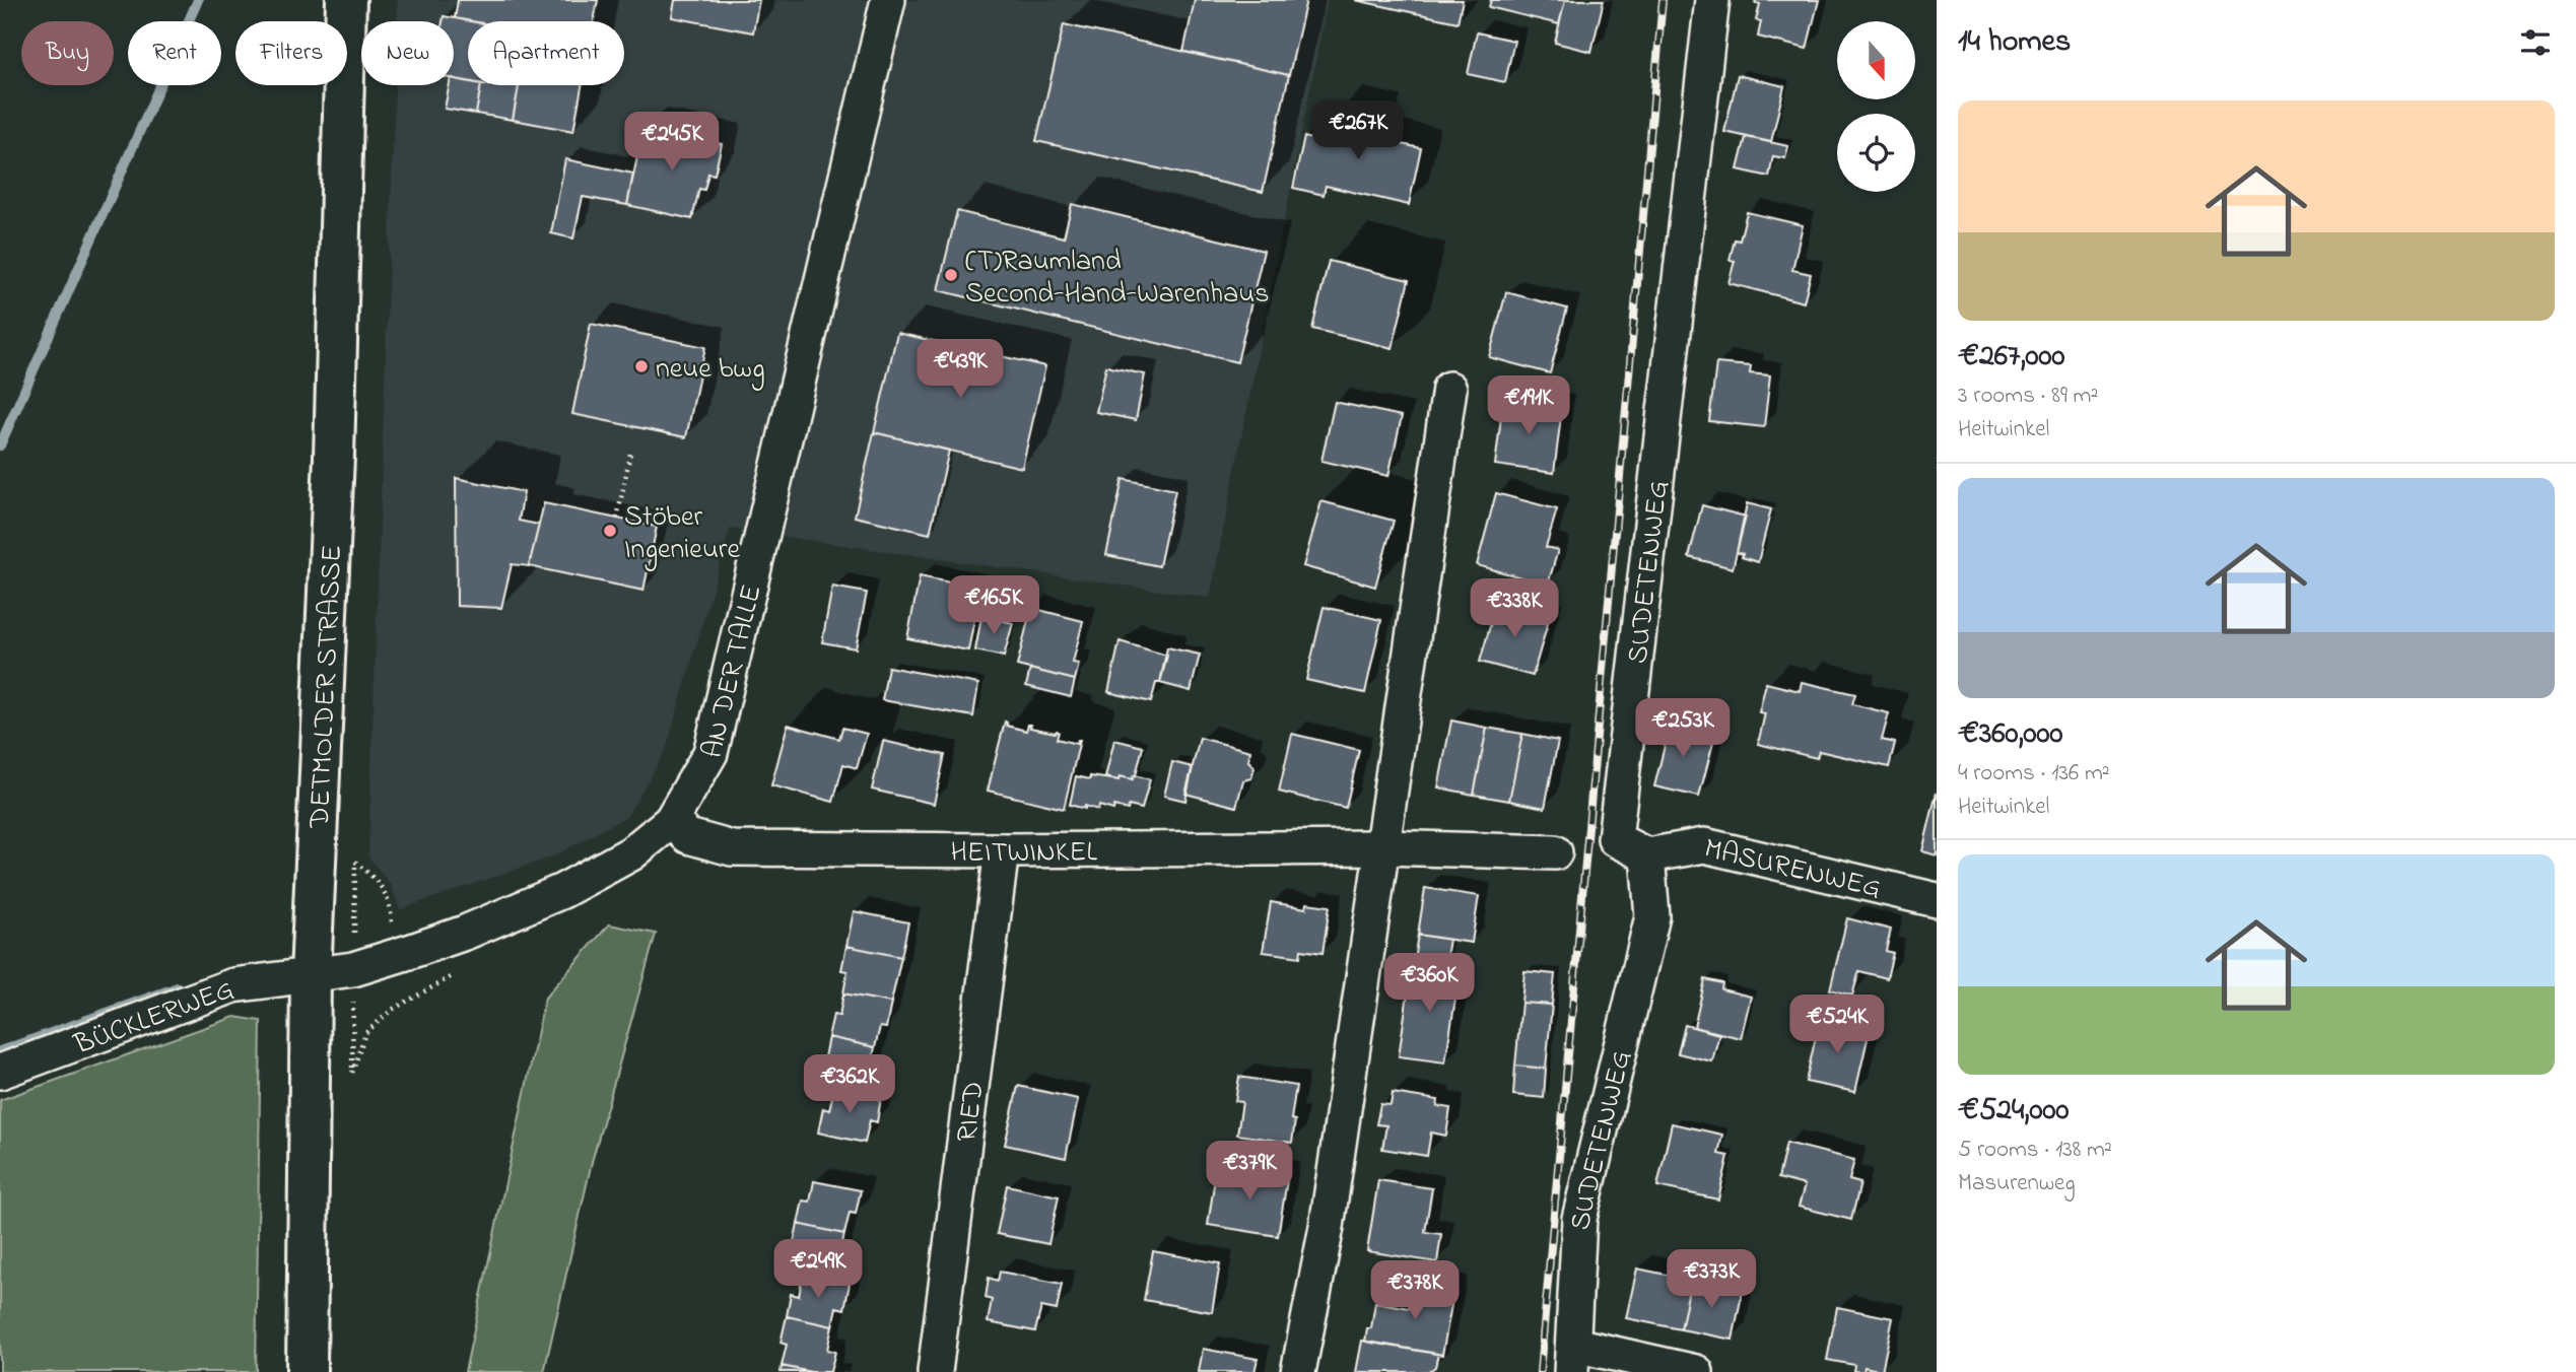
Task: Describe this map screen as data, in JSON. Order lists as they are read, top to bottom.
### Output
{
  "streets": {
    "street": [
      "SUDETENWEG",
      "AN DER TALLE",
      "DETMOLDER STRASSE",
      "HEITWINKEL",
      "MASURENWEG",
      "BÜCKLERWEG",
      "RIED"
    ]
  },
  "crossings": [
    ["SUDETENWEG", "MASURENWEG"],
    ["AN DER TALLE", "DETMOLDER STRASSE"],
    ["AN DER TALLE", "HEITWINKEL"],
    ["AN DER TALLE", "BÜCKLERWEG"],
    ["DETMOLDER STRASSE", "BÜCKLERWEG"],
    ["HEITWINKEL", "RIED"]
  ],
  "places": ["(T)Raumland Second-Hand-Warenhaus", "neue bwg", "Stöber Ingenieure"],
  "north": "bottom",
  "page": {
    "heading": "14 homes",
    "chip": [
      "Buy",
      "Rent",
      "Filters",
      "New",
      "Apartment"
    ],
    "list": [
      {
        "name": "€267,000",
        "note": "3 rooms · 89 m² · Heitwinkel"
      },
      {
        "name": "€360,000",
        "note": "4 rooms · 136 m² · Heitwinkel"
      },
      {
        "name": "€524,000",
        "note": "5 rooms · 138 m² · Masurenweg"
      }
    ],
    "price": [
      "€267K",
      "€245K",
      "€439K",
      "€191K",
      "€165K",
      "€338K",
      "€253K",
      "€360K",
      "€524K",
      "€362K",
      "€379K",
      "€249K",
      "€373K",
      "€378K"
    ]
  }
}
